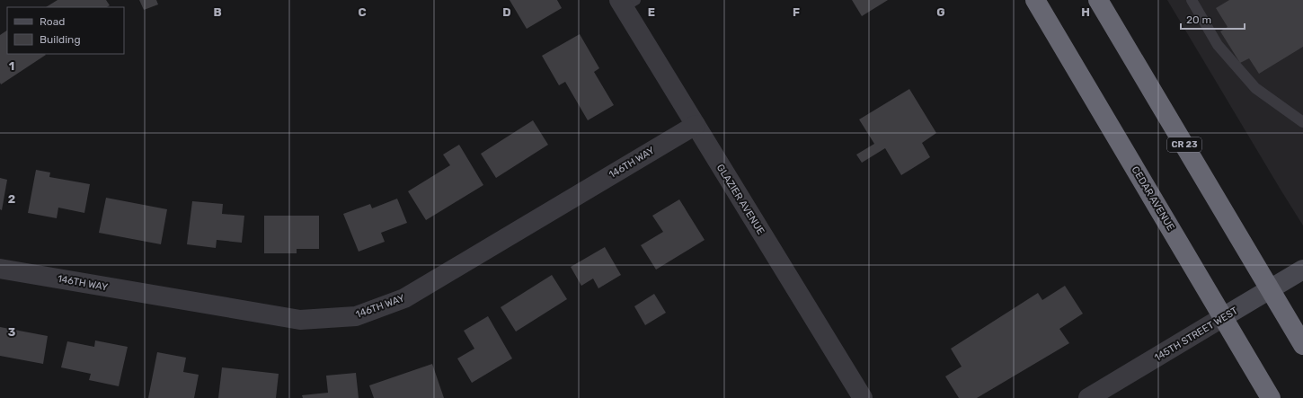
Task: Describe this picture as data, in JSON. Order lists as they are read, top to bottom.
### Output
{
  "streets": {
    "highway": ["CR 23", "CEDAR AVENUE"],
    "street": ["146TH WAY", "GLAZIER AVENUE", "145TH STREET WEST"]
  },
  "crossings": [
    ["CR 23", "145TH STREET WEST"],
    ["146TH WAY", "GLAZIER AVENUE"],
    ["CEDAR AVENUE", "145TH STREET WEST"]
  ],
  "legend": ["Road", "Building"],
  "scale_bar": "20 m",
  "grid": {
    "columns": [
      "B",
      "C",
      "D",
      "E",
      "F",
      "G",
      "H"
    ],
    "rows": ["1", "2", "3"]
  }
}
